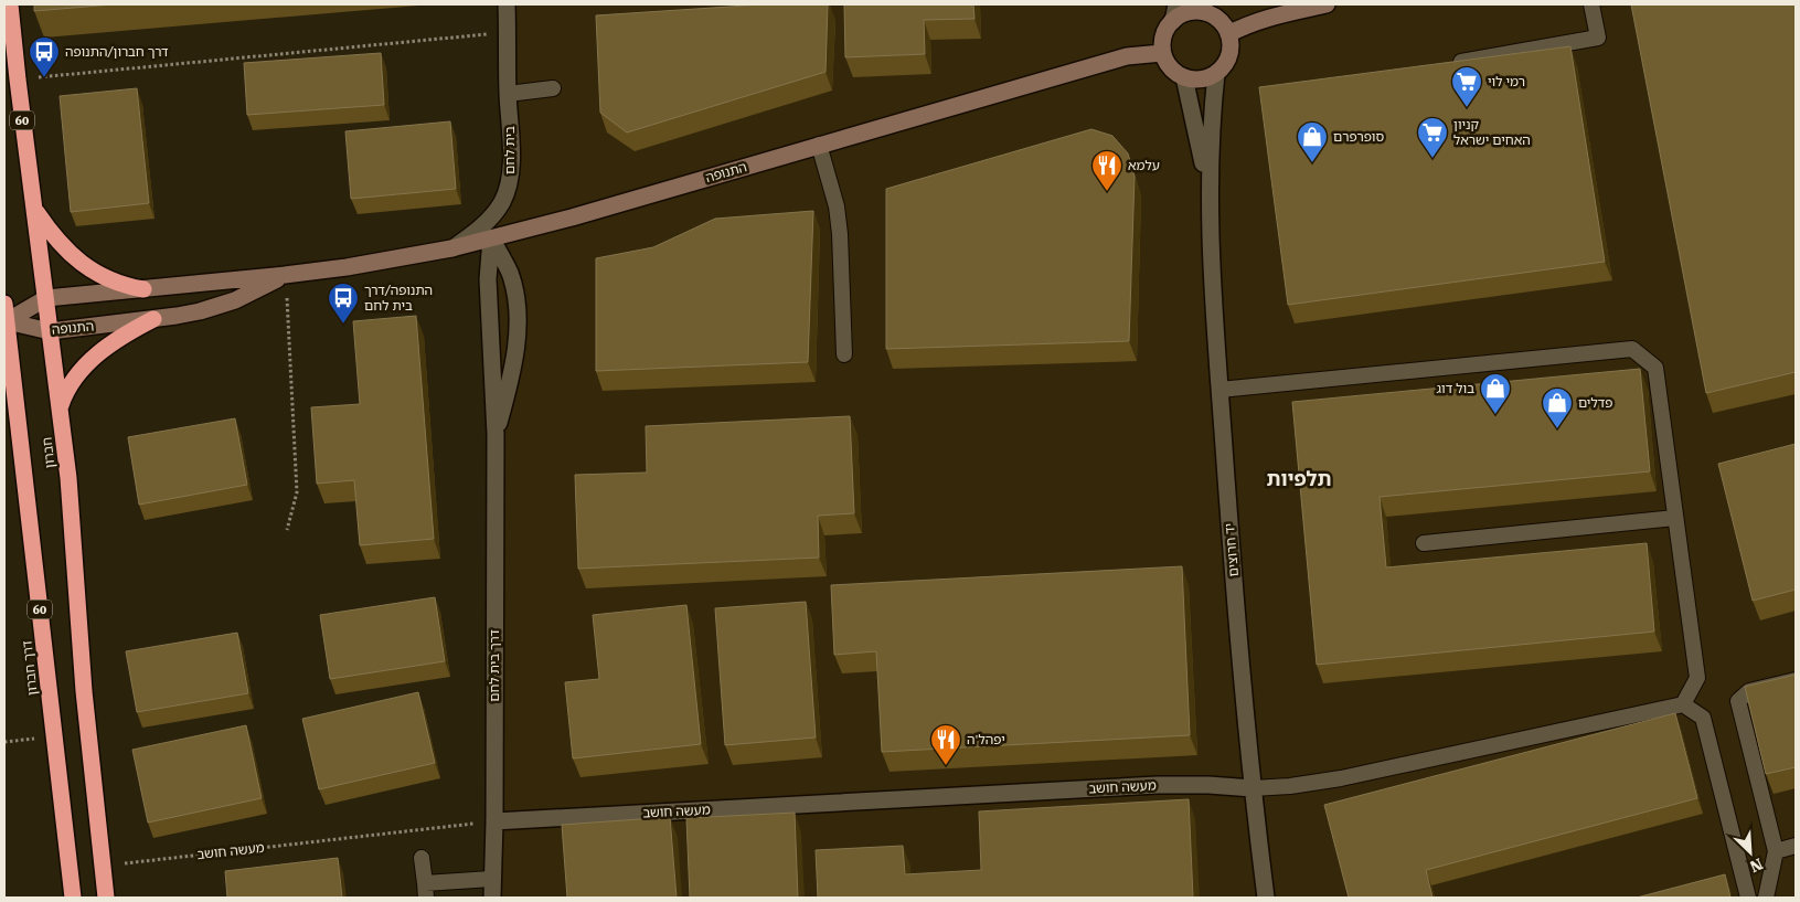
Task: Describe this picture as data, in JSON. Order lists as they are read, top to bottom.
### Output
{
  "streets": {
    "highway": ["60", "חברון", "דרך חברון"],
    "street": [
      "בית לחם",
      "התנופה",
      "יד חרוצים",
      "דרך בית לחם",
      "מעשה חושב"
    ]
  },
  "crossings": [
    ["בית לחם", "התנופה"],
    ["התנופה", "חברון"],
    ["התנופה", "יד חרוצים"],
    ["התנופה", "דרך בית לחם"],
    ["התנופה", "דרך חברון"],
    ["חברון", "מעשה חושב"],
    ["יד חרוצים", "מעשה חושב"],
    ["דרך בית לחם", "מעשה חושב"]
  ],
  "districts": ["תלפיות"],
  "places": {
    "bus stop": ["דרך חברון/התנופה", "התנופה/דרך בית לחם"],
    "supermarket": ["רמי לוי", "קניון האחים ישראל"],
    "shop": ["סופרפרם", "בול דוג", "פדלים"],
    "restaurant": ["עלמא", "יפהל'ה"]
  },
  "north": "bottom right"
}
